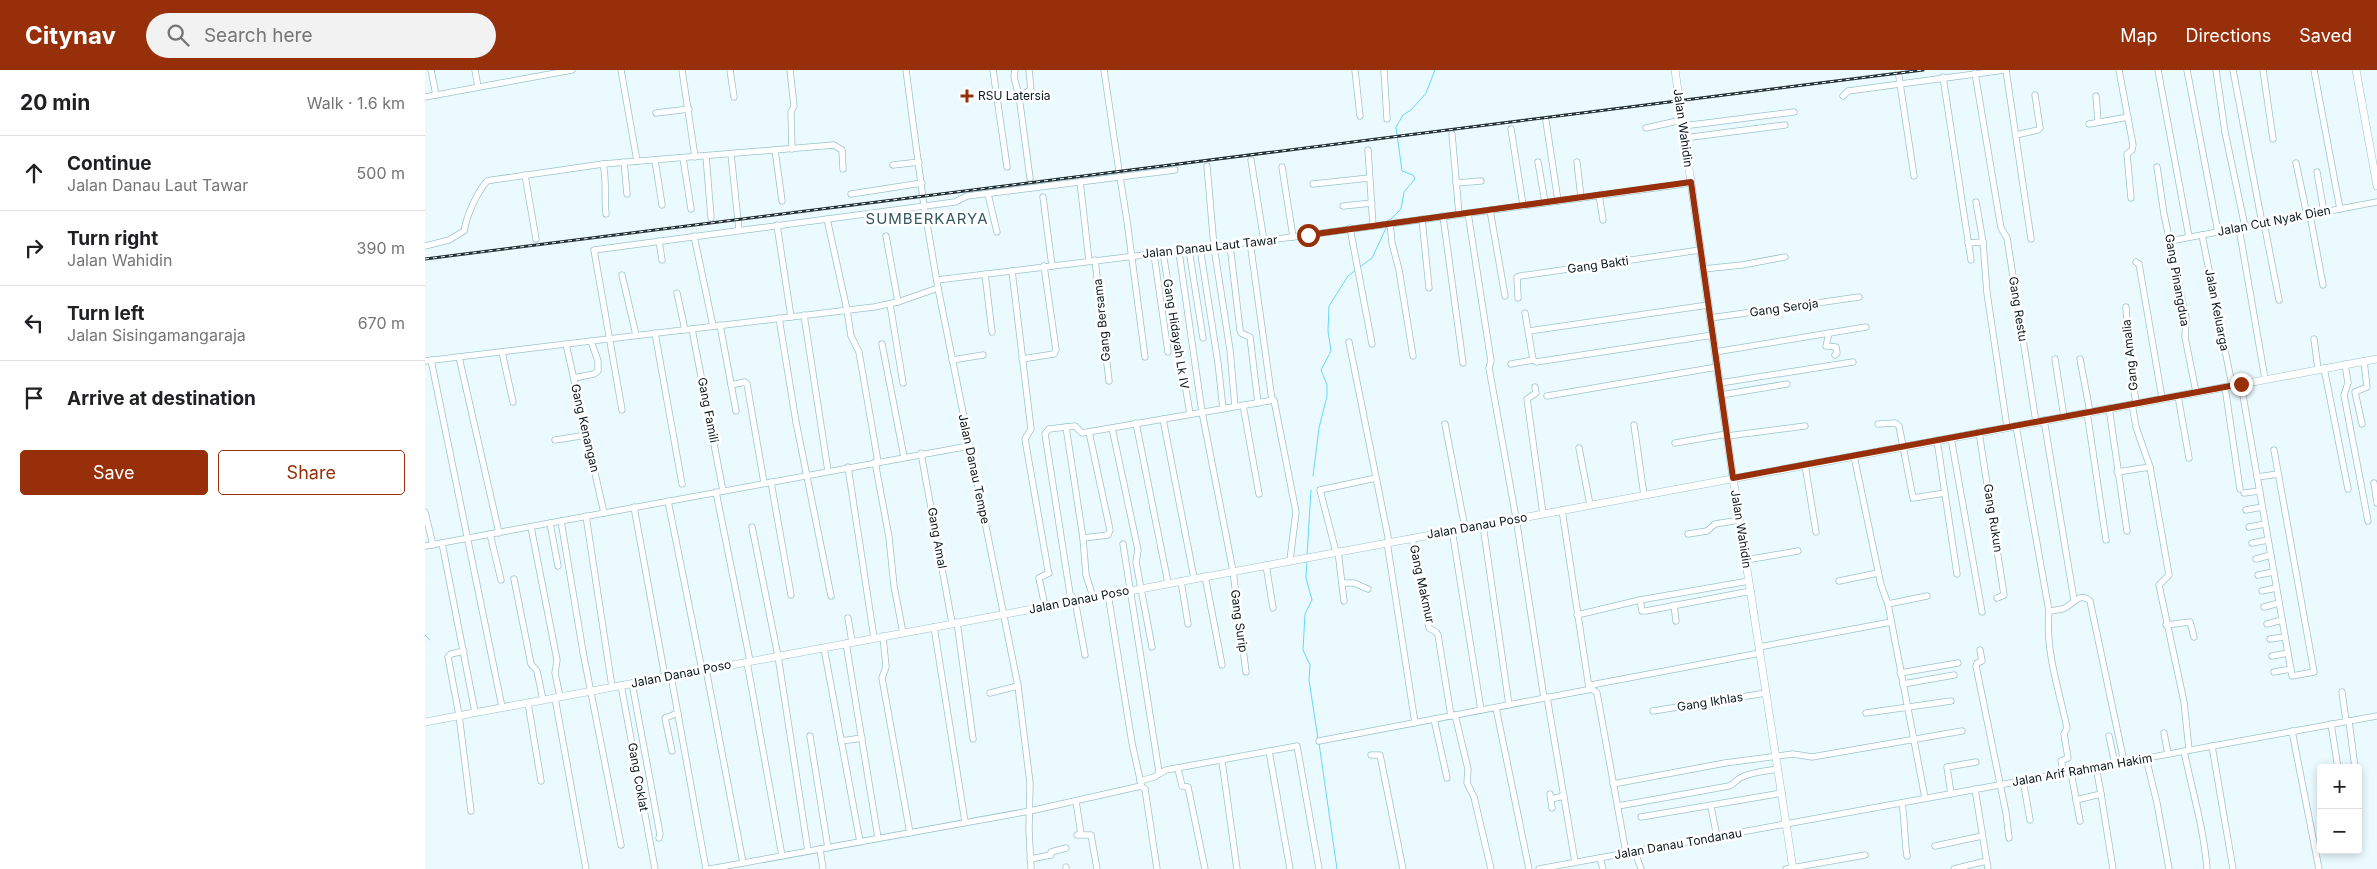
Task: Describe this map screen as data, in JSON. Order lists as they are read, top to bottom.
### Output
{
  "streets": {
    "street": [
      "Jalan Wahidin",
      "Jalan Cut Nyak Dien",
      "Jalan Danau Laut Tawar",
      "Gang Bakti",
      "Gang Pinangdua",
      "Gang Seroja",
      "Gang Restu",
      "Jalan Keluarga",
      "Gang Bersama",
      "Gang Hidayah Lk IV",
      "Gang Amalia",
      "Gang Famili",
      "Gang Kenangan",
      "Jalan Danau Tempe",
      "Gang Rukun",
      "Jalan Danau Poso",
      "Gang Amal",
      "Gang Makmur",
      "Gang Surip",
      "Gang Ikhlas",
      "Jalan Arif Rahman Hakim",
      "Gang Coklat",
      "Jalan Danau Tondanau"
    ]
  },
  "crossings": [
    ["Jalan Wahidin", "Jalan Danau Laut Tawar"],
    ["Jalan Wahidin", "Gang Bakti"],
    ["Jalan Wahidin", "Gang Seroja"],
    ["Jalan Wahidin", "Jalan Danau Poso"],
    ["Jalan Wahidin", "Gang Ikhlas"],
    ["Jalan Wahidin", "Jalan Arif Rahman Hakim"],
    ["Jalan Wahidin", "Jalan Danau Tondanau"],
    ["Jalan Cut Nyak Dien", "Gang Pinangdua"],
    ["Jalan Cut Nyak Dien", "Jalan Keluarga"],
    ["Jalan Danau Laut Tawar", "Gang Bersama"],
    ["Jalan Danau Laut Tawar", "Gang Hidayah Lk IV"],
    ["Jalan Danau Laut Tawar", "Jalan Danau Tempe"],
    ["Jalan Danau Laut Tawar", "Gang Surip"],
    ["Gang Pinangdua", "Jalan Danau Poso"],
    ["Gang Restu", "Jalan Danau Poso"],
    ["Jalan Keluarga", "Jalan Danau Poso"],
    ["Gang Amalia", "Jalan Danau Poso"],
    ["Jalan Danau Tempe", "Jalan Danau Poso"],
    ["Gang Rukun", "Jalan Danau Poso"],
    ["Jalan Danau Poso", "Gang Amal"],
    ["Jalan Danau Poso", "Gang Makmur"],
    ["Jalan Danau Poso", "Gang Surip"],
    ["Jalan Danau Poso", "Gang Coklat"],
    ["Jalan Arif Rahman Hakim", "Jalan Danau Tondanau"]
  ],
  "districts": ["SUMBERKARYA"],
  "places": {
    "health": ["RSU Latersia"]
  },
  "page": {
    "header": "Citynav",
    "search": "Search here",
    "nav": ["Map", "Directions", "Saved"],
    "heading": ["20 min", "Walk · 1.6 km"],
    "list": [
      ["Continue", "Jalan Danau Laut Tawar", "500 m"],
      ["Turn right", "Jalan Wahidin", "390 m"],
      ["Turn left", "Jalan Sisingamangaraja", "670 m"],
      "Arrive at destination"
    ],
    "buttons": ["Save", "Share"],
    "map_buttons": ["+", "−"]
  }
}
